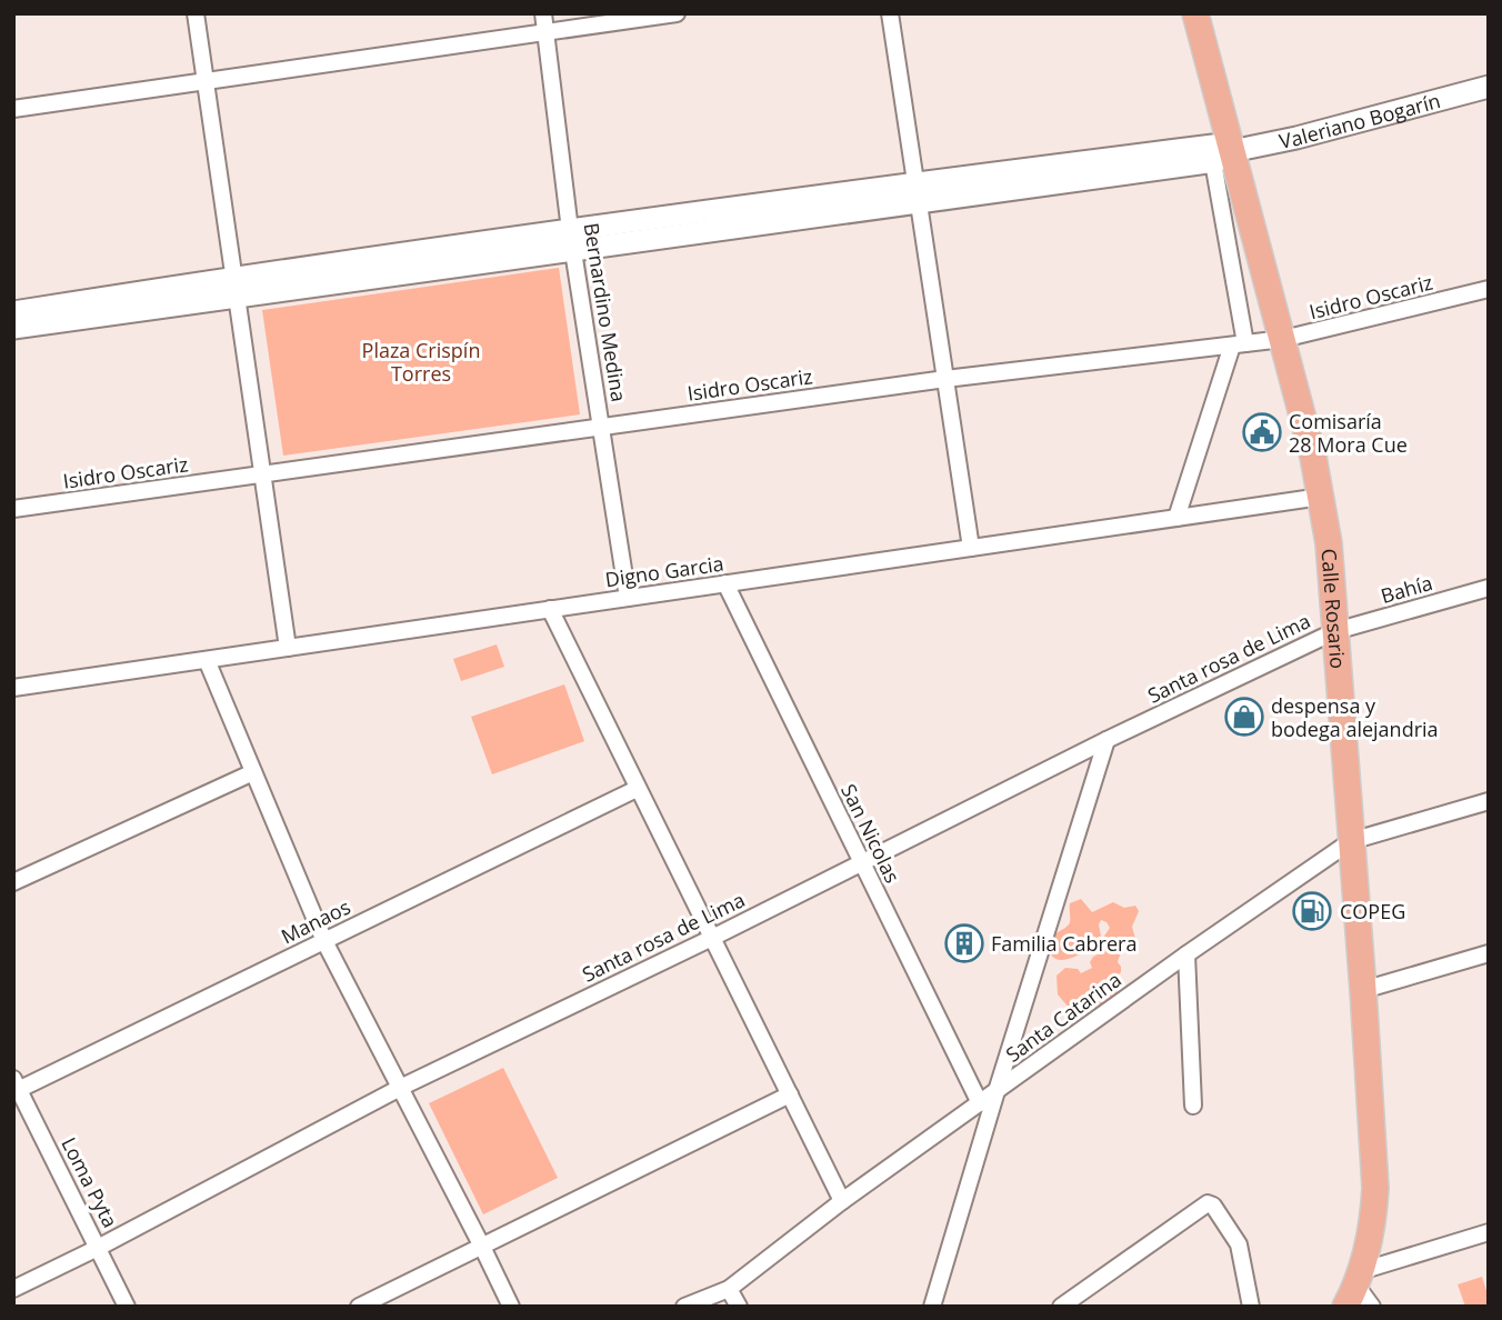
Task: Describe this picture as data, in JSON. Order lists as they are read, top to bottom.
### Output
{
  "streets": {
    "main road": ["Calle Rosario"],
    "street": [
      "Valeriano Bogarín",
      "Isidro Oscariz",
      "Bernardino Medina",
      "Digno Garcia",
      "Bahía",
      "Santa rosa de Lima",
      "San Nicolas",
      "Manaos",
      "Santa Catarina",
      "Loma Pyta"
    ]
  },
  "crossings": [
    ["Valeriano Bogarín", "Bernardino Medina"],
    ["Valeriano Bogarín", "Calle Rosario"],
    ["Isidro Oscariz", "Bernardino Medina"],
    ["Isidro Oscariz", "Calle Rosario"],
    ["Bernardino Medina", "Digno Garcia"],
    ["Digno Garcia", "Calle Rosario"],
    ["Digno Garcia", "San Nicolas"],
    ["Bahía", "Calle Rosario"],
    ["Bahía", "Santa rosa de Lima"],
    ["Calle Rosario", "Santa rosa de Lima"],
    ["Calle Rosario", "Santa Catarina"],
    ["Santa rosa de Lima", "San Nicolas"],
    ["Santa rosa de Lima", "Loma Pyta"],
    ["San Nicolas", "Santa Catarina"],
    ["Manaos", "Loma Pyta"]
  ],
  "parks": ["Plaza Crispín Torres"],
  "places": {
    "public building": ["Comisaría 28 Mora Cue"],
    "shop": ["despensa y bodega alejandria"],
    "fuel station": ["COPEG"],
    "building": ["Familia Cabrera"]
  }
}
